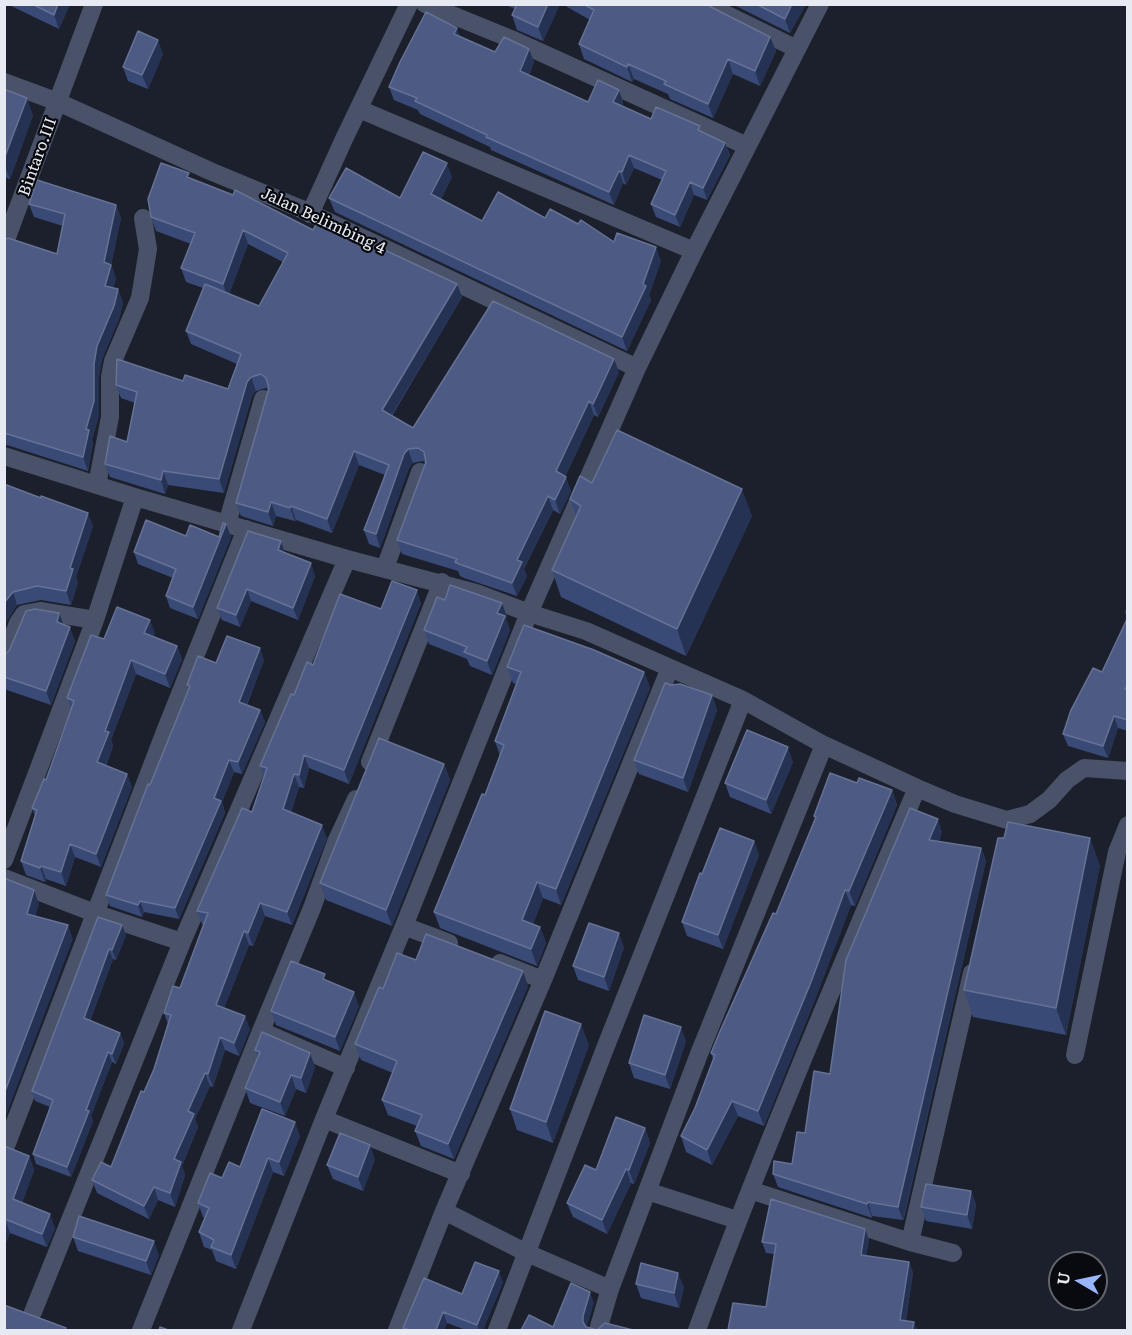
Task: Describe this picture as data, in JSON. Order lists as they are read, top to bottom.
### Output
{
  "streets": {
    "street": ["Bintaro.III", "Jalan Belimbing 4"]
  },
  "crossings": [
    ["Bintaro.III", "Jalan Belimbing 4"]
  ],
  "north": "left"
}
